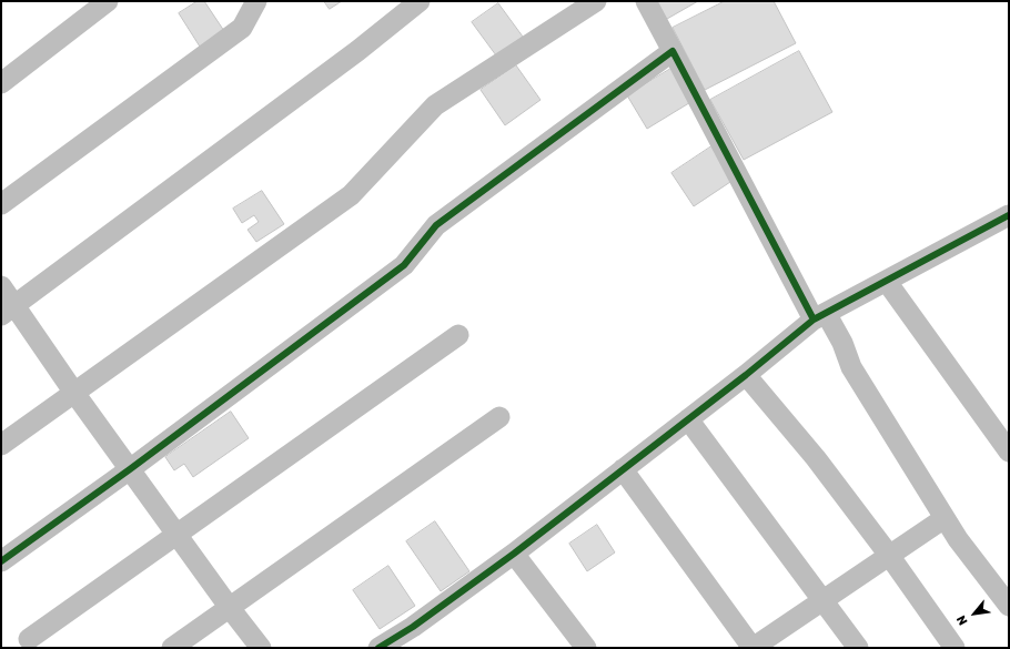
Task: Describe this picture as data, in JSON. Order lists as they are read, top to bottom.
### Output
{
  "north": "bottom left"
}
